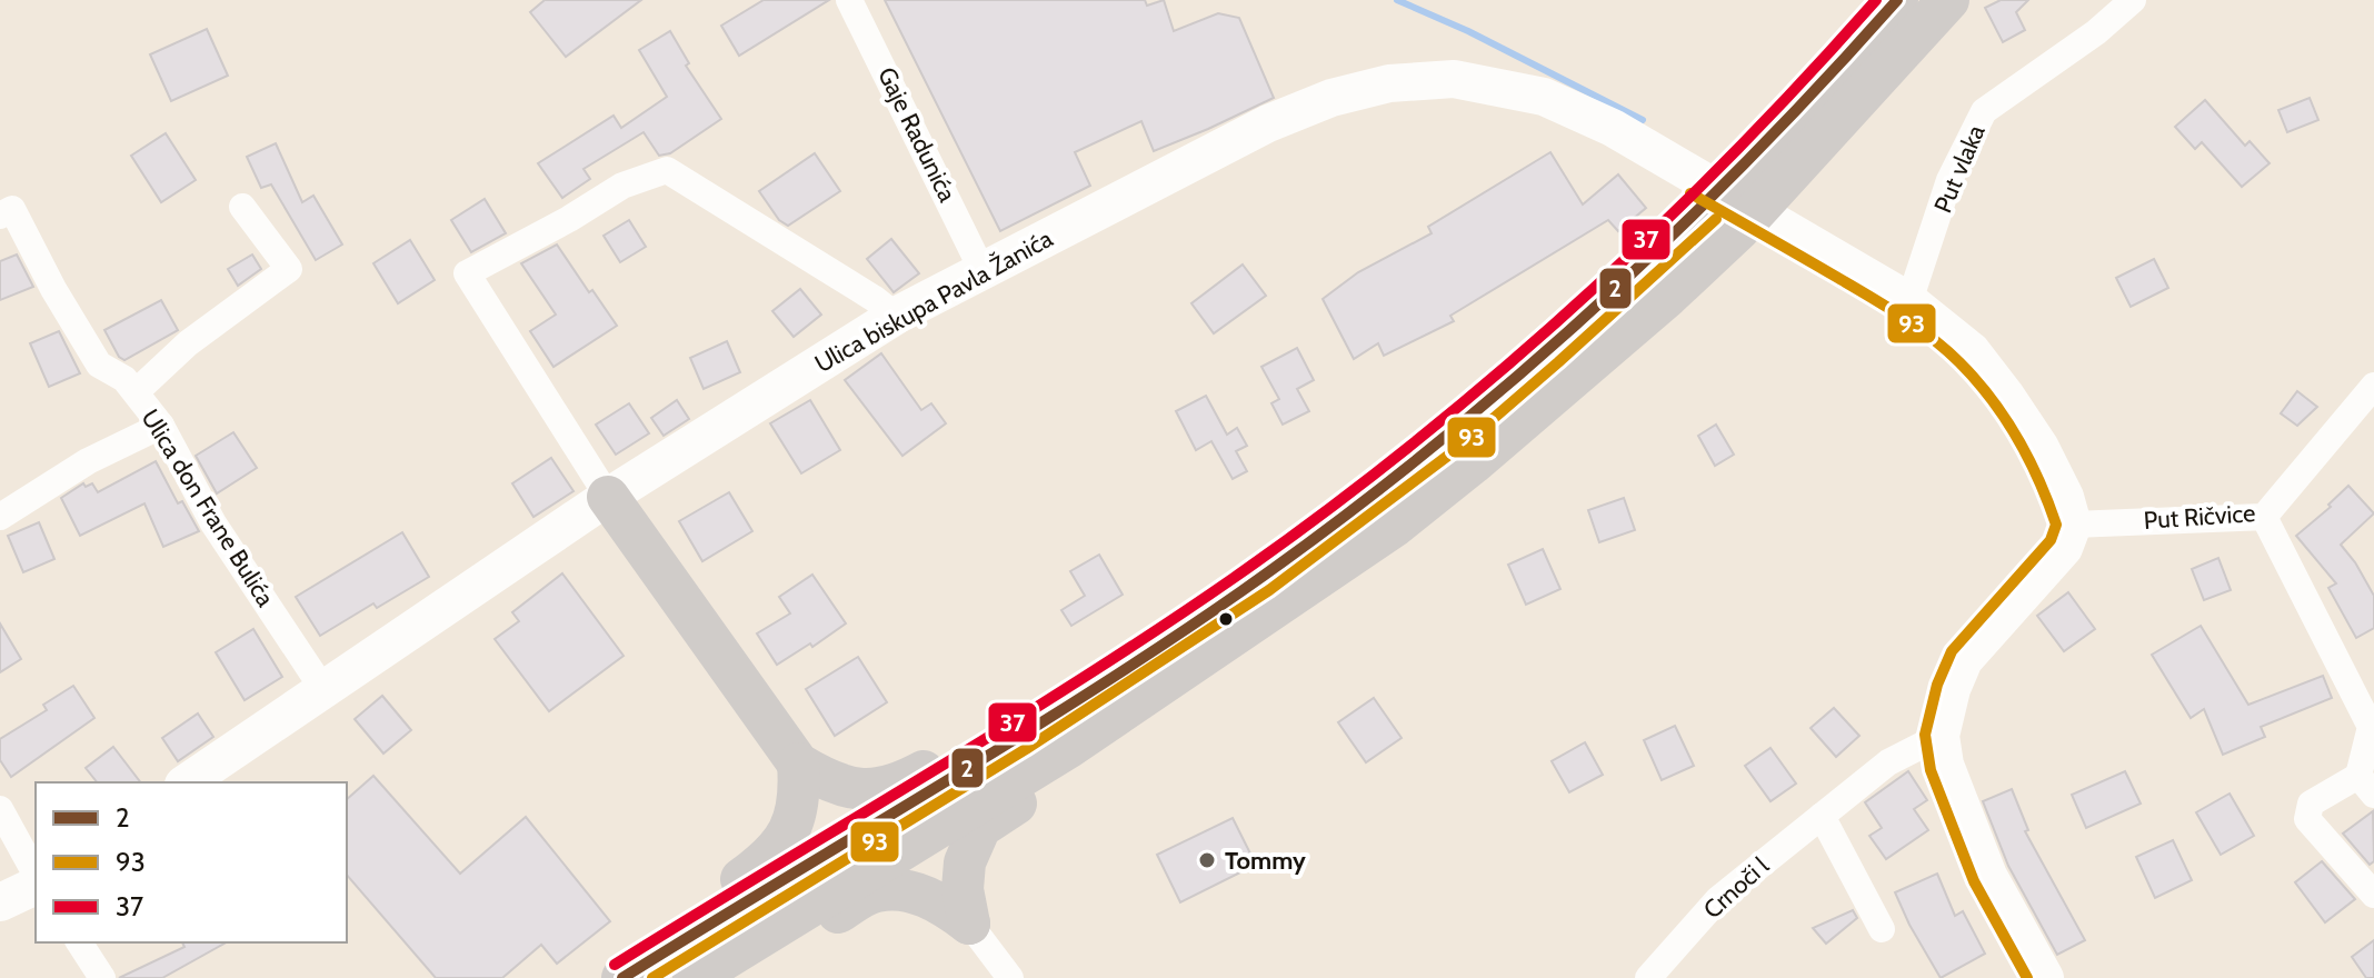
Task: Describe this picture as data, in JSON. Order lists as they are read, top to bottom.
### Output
{
  "streets": {
    "street": [
      "Gaje Radunića",
      "Put vlaka",
      "Ulica biskupa Pavla Žanića",
      "Ulica don Frane Bulića",
      "Put Ričvice",
      "Crnoči l"
    ]
  },
  "crossings": [
    ["Gaje Radunića", "Ulica biskupa Pavla Žanića"],
    ["Put vlaka", "Ulica biskupa Pavla Žanića"],
    ["Ulica biskupa Pavla Žanića", "Ulica don Frane Bulića"],
    ["Ulica biskupa Pavla Žanića", "Put Ričvice"]
  ],
  "places": ["Tommy"],
  "lines": ["transit line 2", "transit line 37", "transit line 93"],
  "legend": ["2", "93", "37"]
}
